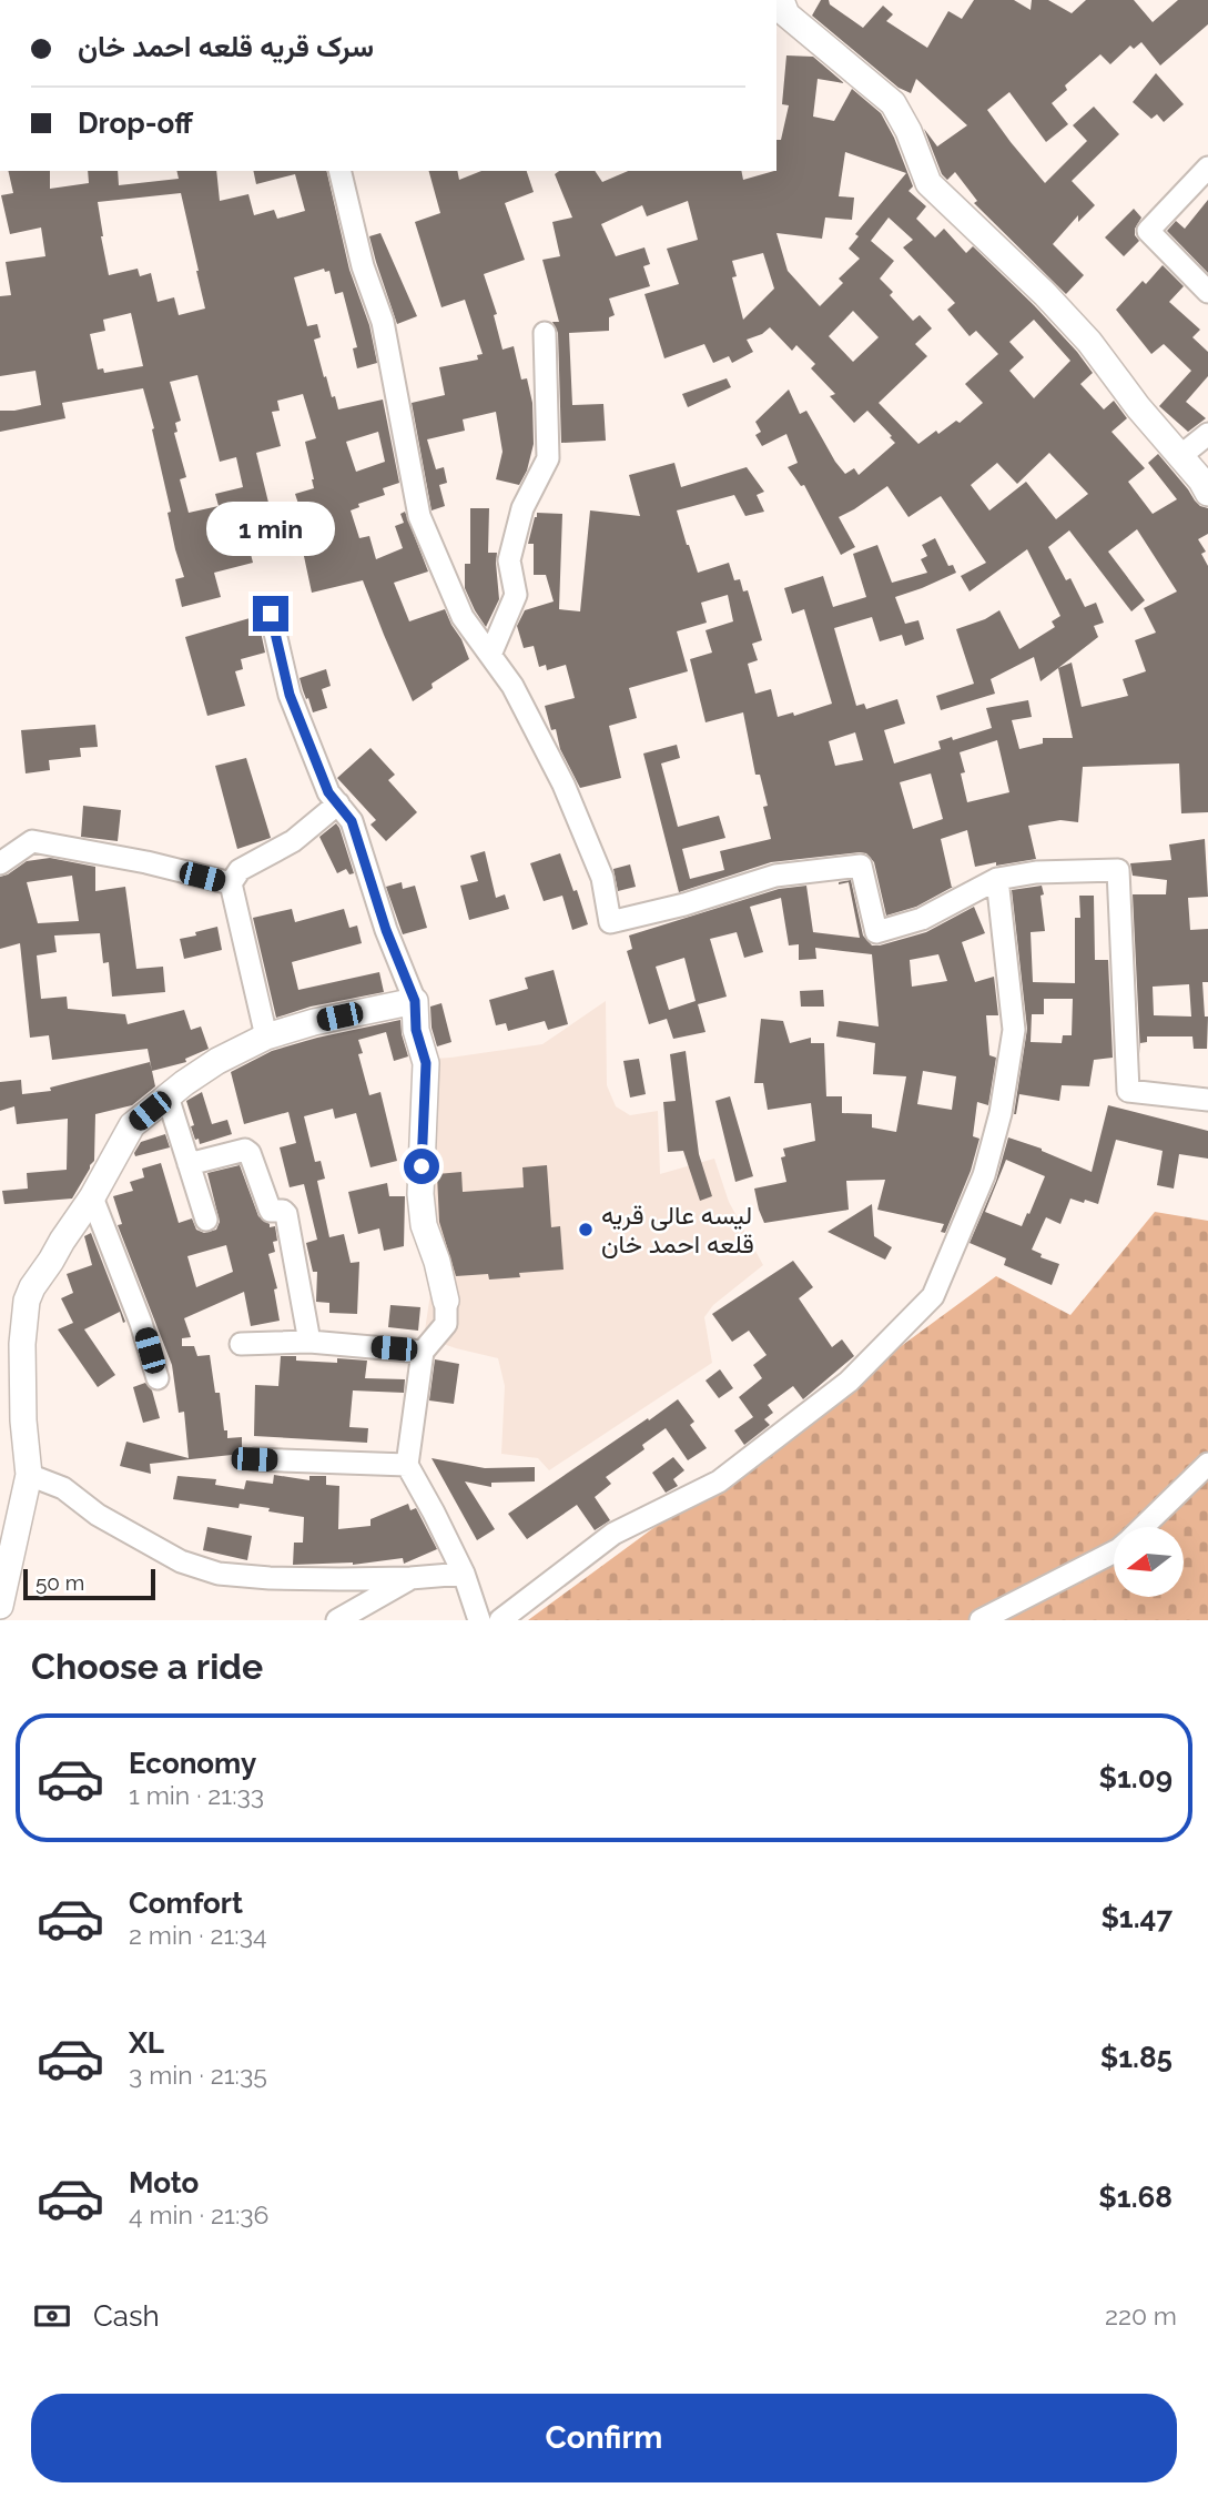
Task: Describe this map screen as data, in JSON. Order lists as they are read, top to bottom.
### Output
{
  "places": ["لیسه عالی قریه قلعه احمد خان"],
  "scale_bar": "50 m",
  "north": "left",
  "page": {
    "banner": ["سرک قریه قلعه احمد خان", "Drop-off"],
    "bubble": "1 min",
    "scale": "50 m",
    "heading": "Choose a ride",
    "list": [
      {
        "name": "Economy",
        "note": "1 min · 21:33",
        "value": "$1.09"
      },
      {
        "name": "Comfort",
        "note": "2 min · 21:34",
        "value": "$1.47"
      },
      {
        "name": "XL",
        "note": "3 min · 21:35",
        "value": "$1.85"
      },
      {
        "name": "Moto",
        "note": "4 min · 21:36",
        "value": "$1.68"
      }
    ],
    "pay": ["Cash", "220 m"],
    "buttons": "Confirm"
  }
}
